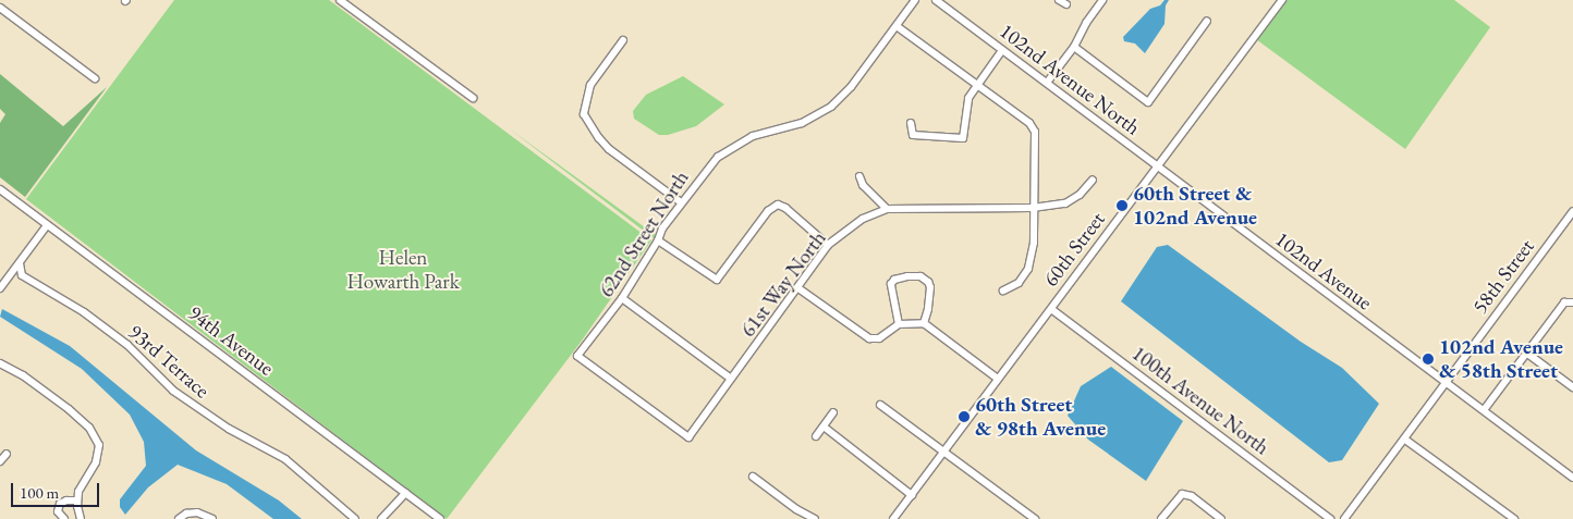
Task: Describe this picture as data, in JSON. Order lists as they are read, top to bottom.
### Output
{
  "streets": {
    "street": [
      "102nd Avenue North",
      "62nd Street North",
      "60th Street",
      "102nd Avenue",
      "58th Street",
      "61st Way North",
      "94th Avenue",
      "93rd Terrace",
      "100th Avenue North"
    ]
  },
  "crossings": [
    ["102nd Avenue North", "60th Street"],
    ["102nd Avenue North", "102nd Avenue"],
    ["62nd Street North", "61st Way North"],
    ["60th Street", "102nd Avenue"],
    ["60th Street", "100th Avenue North"],
    ["102nd Avenue", "58th Street"]
  ],
  "parks": ["Helen Howarth Park"],
  "places": ["60th Street & 102nd Avenue", "102nd Avenue & 58th Street", "60th Street & 98th Avenue"],
  "scale_bar": "100 m"
}
